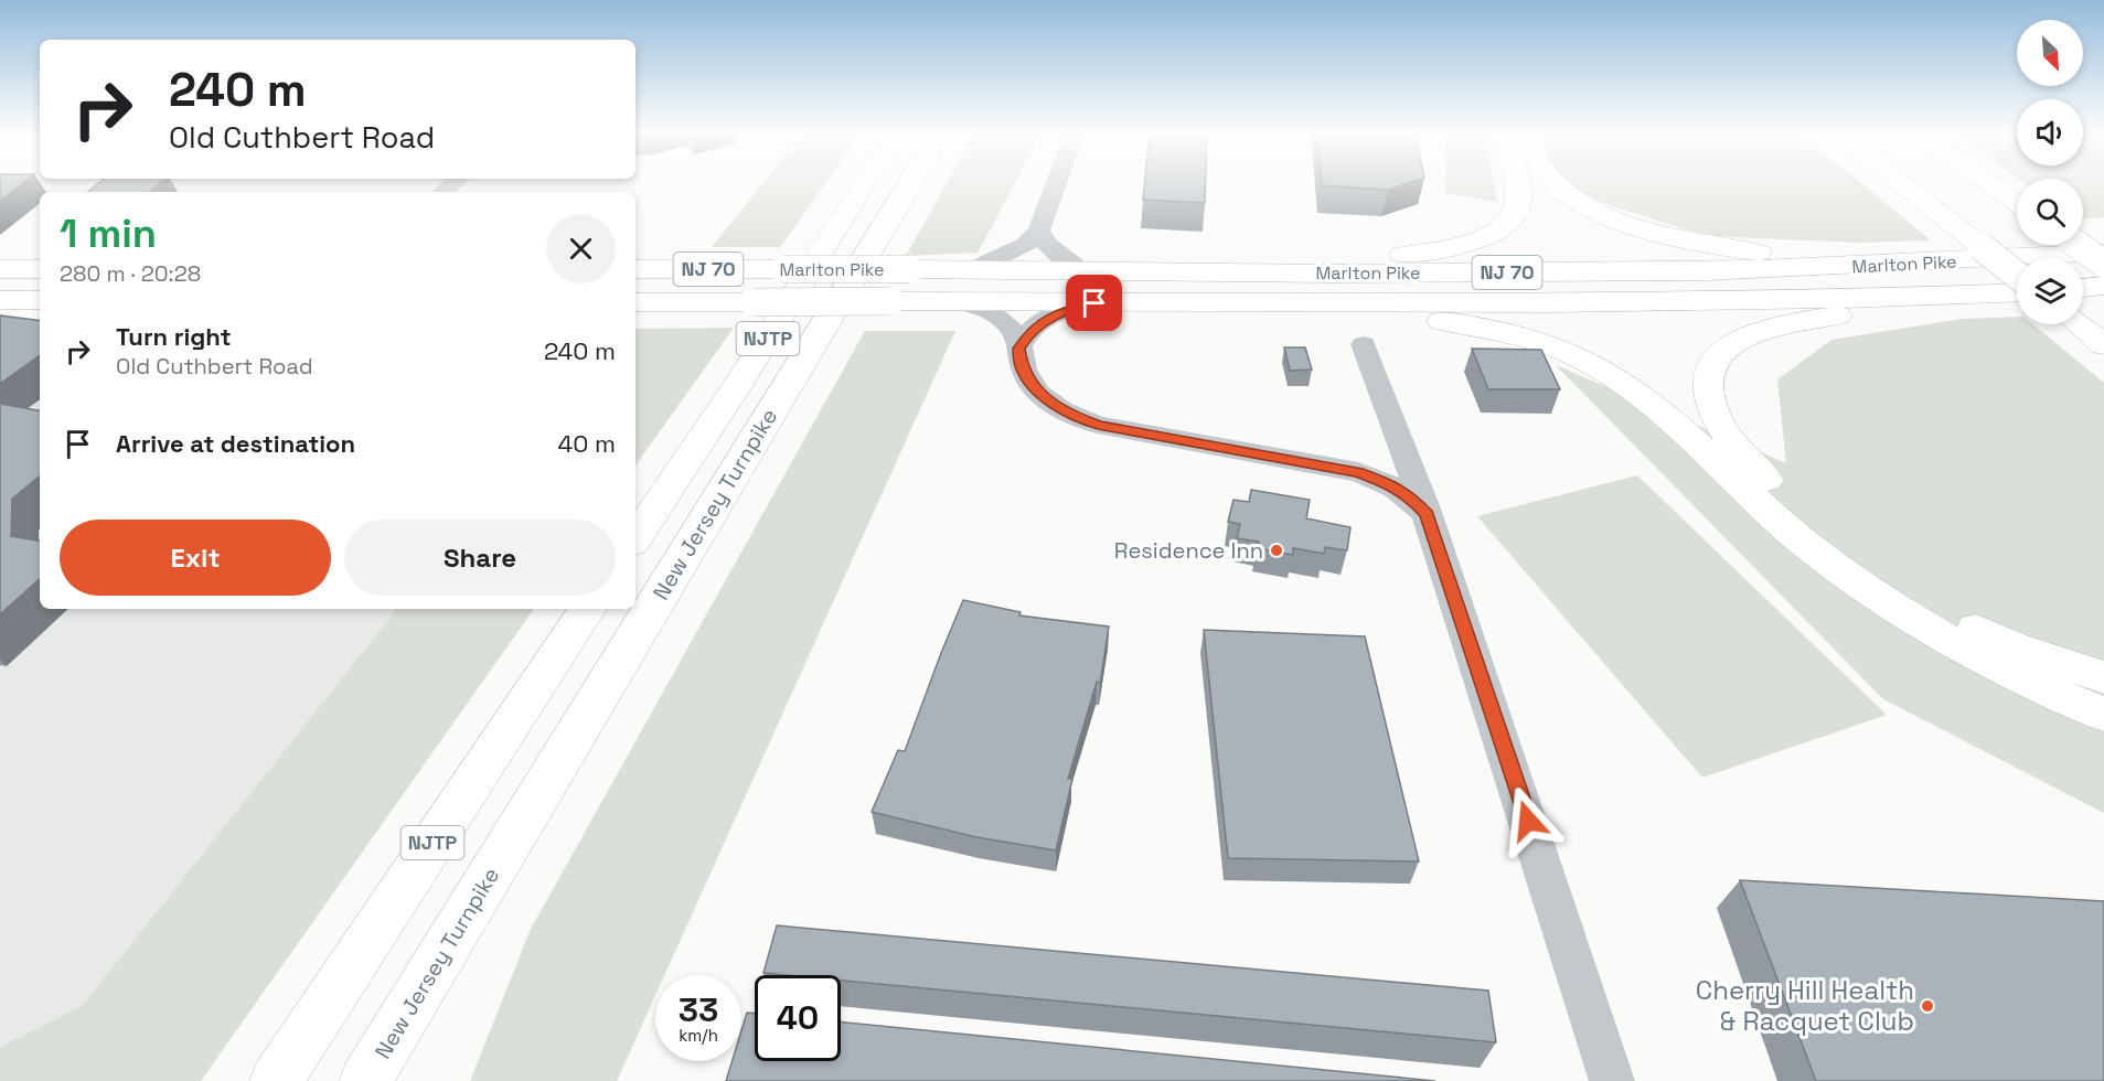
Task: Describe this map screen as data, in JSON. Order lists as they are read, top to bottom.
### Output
{
  "streets": {
    "highway": [
      "Marlton Pike",
      "NJ 70",
      "NJTP",
      "New Jersey Turnpike"
    ]
  },
  "places": ["Residence Inn", "Cherry Hill Health & Racquet Club"],
  "north": "bottom right",
  "page": {
    "turn": ["240 m", "Old Cuthbert Road"],
    "heading": ["1 min", "280 m · 20:28"],
    "list": [
      {
        "name": "Turn right",
        "note": "Old Cuthbert Road",
        "value": "240 m"
      },
      {
        "name": "Arrive at destination",
        "value": "40 m"
      }
    ],
    "buttons": ["Exit", "Share"],
    "speed": "33 km/h",
    "limit": "40"
  }
}
